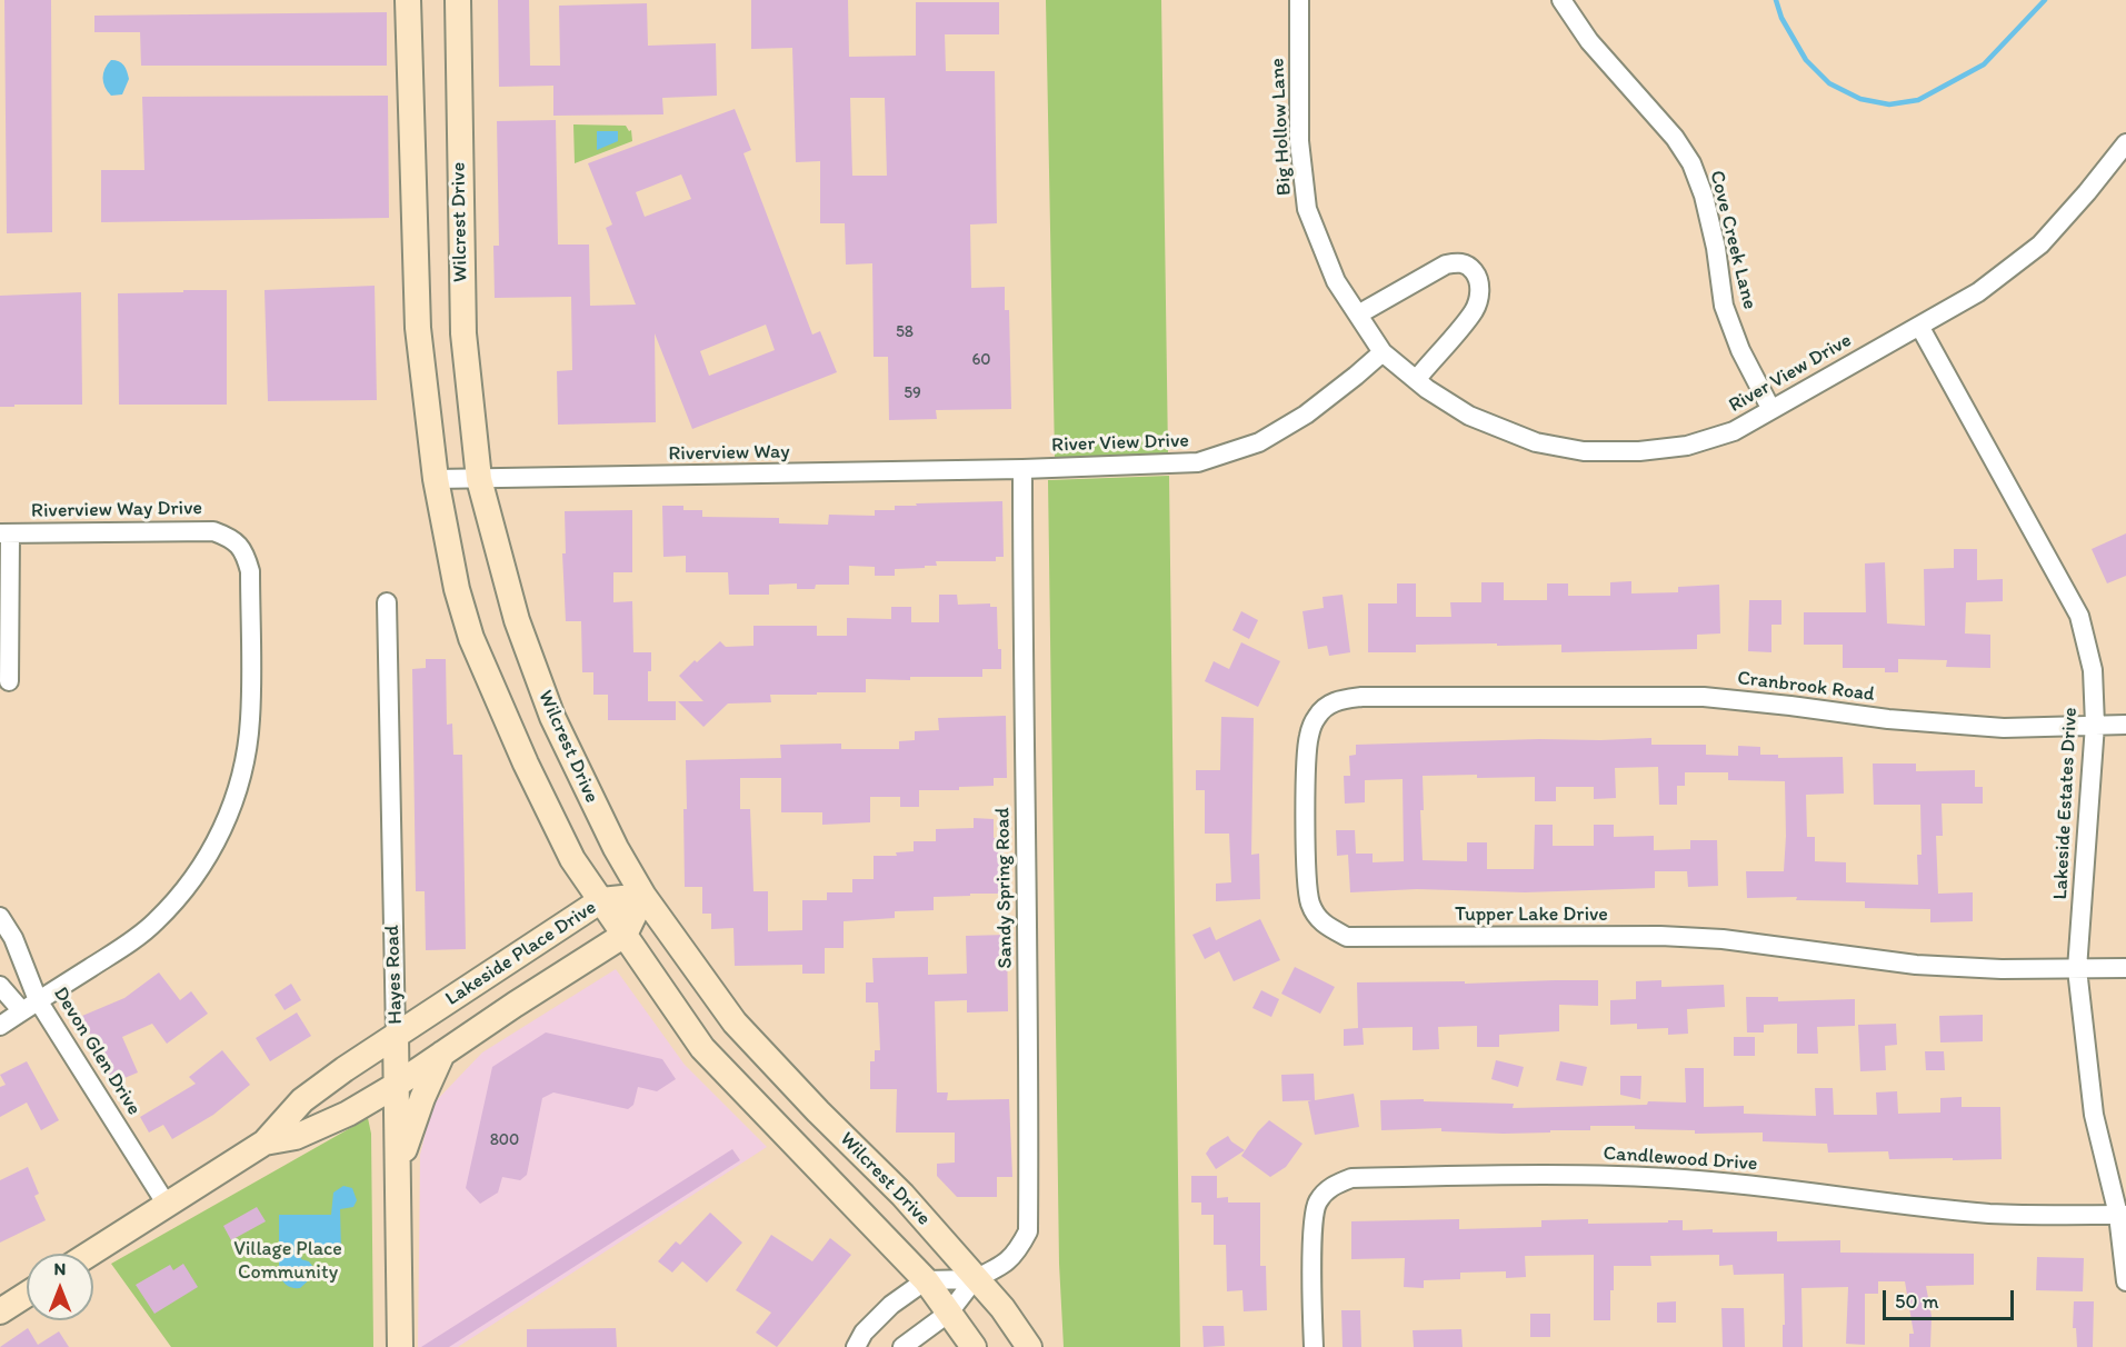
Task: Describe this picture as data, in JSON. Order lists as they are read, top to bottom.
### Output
{
  "streets": {
    "main road": ["Wilcrest Drive", "Lakeside Place Drive", "Hayes Road"],
    "street": [
      "Big Hollow Lane",
      "Cove Creek Lane",
      "River View Drive",
      "Riverview Way",
      "Riverview Way Drive",
      "Cranbrook Road",
      "Lakeside Estates Drive",
      "Sandy Spring Road",
      "Tupper Lake Drive",
      "Devon Glen Drive",
      "Candlewood Drive"
    ]
  },
  "crossings": [
    ["Big Hollow Lane", "River View Drive"],
    ["Wilcrest Drive", "Riverview Way"],
    ["Wilcrest Drive", "Sandy Spring Road"],
    ["Wilcrest Drive", "Lakeside Place Drive"],
    ["Cove Creek Lane", "River View Drive"],
    ["River View Drive", "Riverview Way"],
    ["River View Drive", "Lakeside Estates Drive"],
    ["River View Drive", "Sandy Spring Road"],
    ["Riverview Way", "Sandy Spring Road"],
    ["Riverview Way Drive", "Devon Glen Drive"],
    ["Cranbrook Road", "Lakeside Estates Drive"],
    ["Cranbrook Road", "Tupper Lake Drive"],
    ["Lakeside Estates Drive", "Tupper Lake Drive"],
    ["Lakeside Estates Drive", "Candlewood Drive"],
    ["Lakeside Place Drive", "Hayes Road"],
    ["Lakeside Place Drive", "Devon Glen Drive"]
  ],
  "parks": ["Village Place Community"],
  "house_numbers": [
    "58",
    "60",
    "59",
    "800"
  ],
  "scale_bar": "50 m",
  "north": "top"
}
